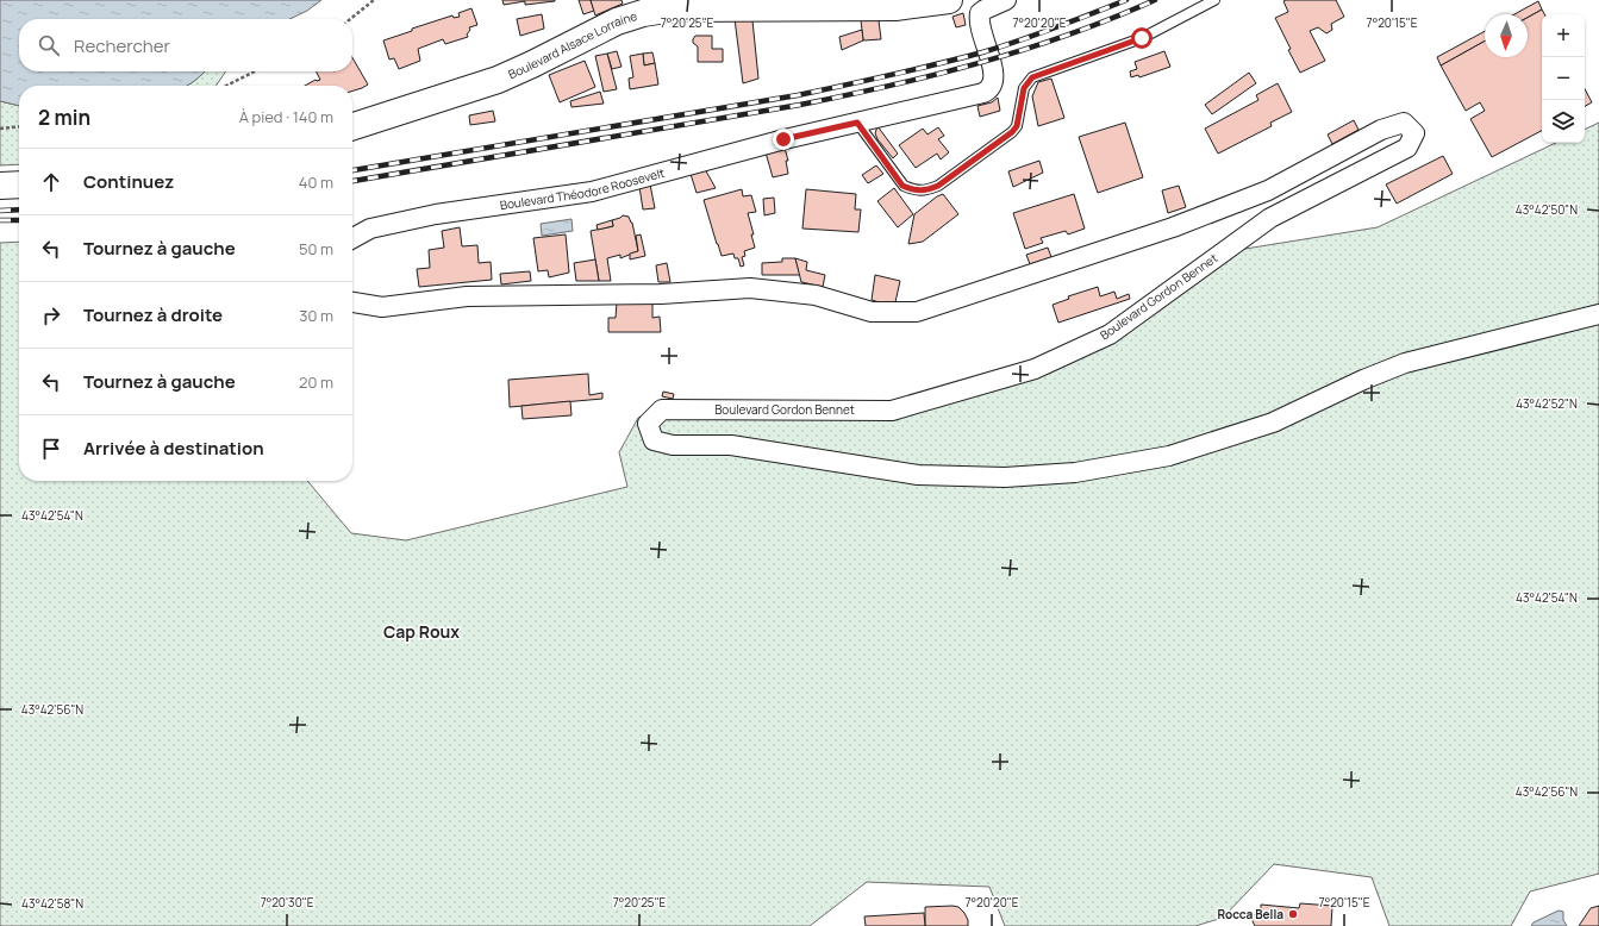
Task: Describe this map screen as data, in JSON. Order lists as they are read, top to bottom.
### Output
{
  "streets": {
    "main road": ["Boulevard Alsace Lorraine"],
    "street": ["Boulevard Théodore Roosevelt", "Boulevard Gordon Bennet"]
  },
  "districts": ["Cap Roux"],
  "places": ["Rocca Bella"],
  "north": "bottom",
  "page": {
    "map_buttons": ["+", "−"],
    "search": "Rechercher",
    "heading": ["2 min", "À pied · 140 m"],
    "list": [
      ["Continuez", "40 m"],
      ["Tournez à gauche", "50 m"],
      ["Tournez à droite", "30 m"],
      ["Tournez à gauche", "20 m"],
      "Arrivée à destination"
    ]
  },
  "coordinates": [
    "7°20'25\"E",
    "7°20'20\"E",
    "7°20'15\"E",
    "43°42'50\"N",
    "43°42'52\"N",
    "43°42'54\"N",
    "43°42'56\"N",
    "7°20'30\"E",
    "43°42'58\"N"
  ]
}
